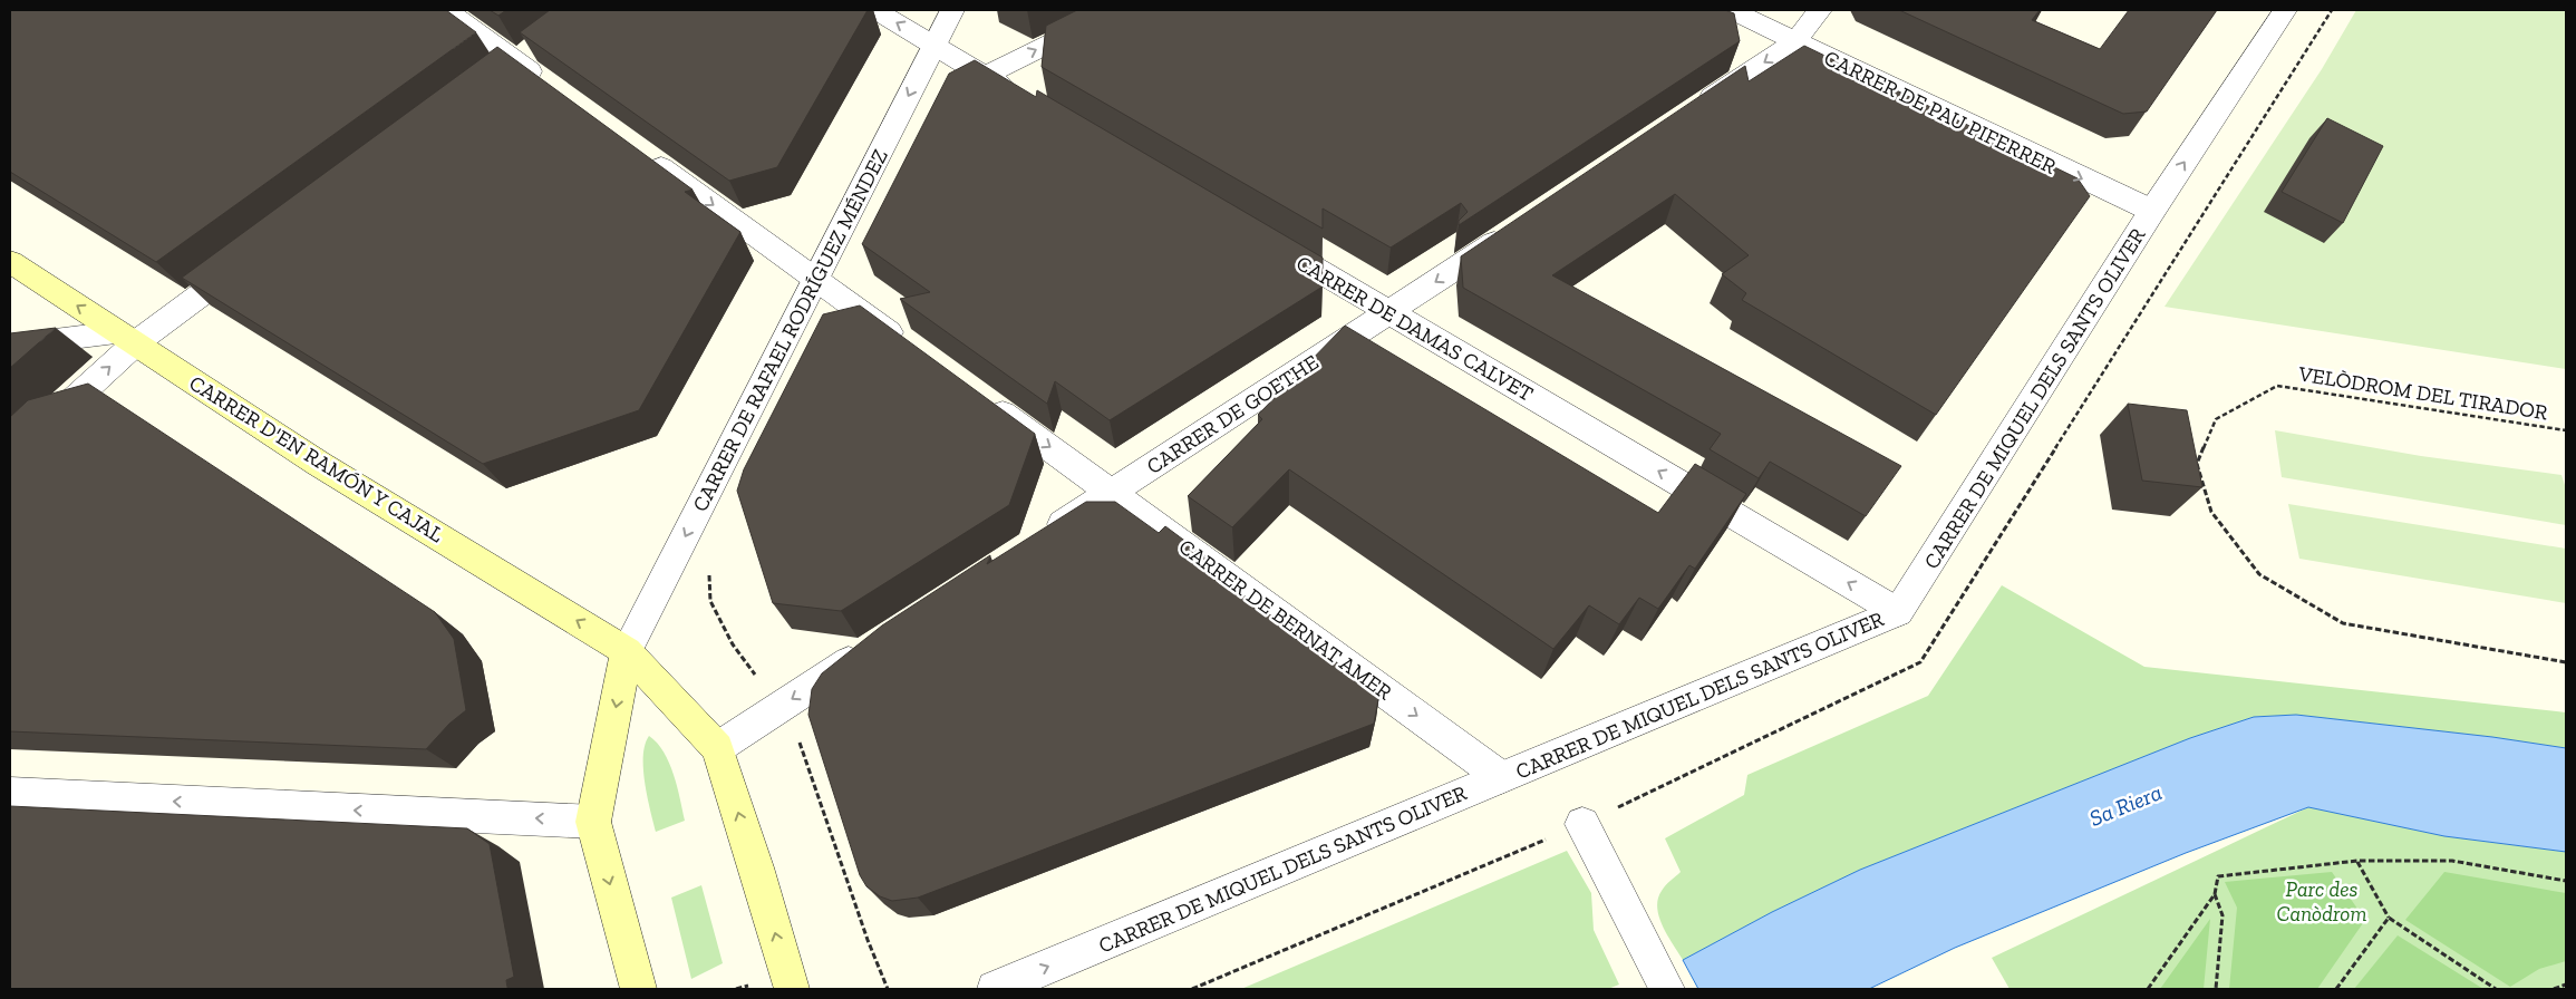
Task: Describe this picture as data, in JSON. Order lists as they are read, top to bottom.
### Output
{
  "streets": {
    "main road": ["CARRER D'EN RAMÓN Y CAJAL"],
    "street": [
      "CARRER DE PAU PIFERRER",
      "CARRER DE DAMAS CALVET",
      "CARRER DE RAFAEL RODRÍGUEZ MÉNDEZ",
      "CARRER DE MIQUEL DELS SANTS OLIVER",
      "CARRER DE GOETHE",
      "CARRER DE BERNAT AMER"
    ],
    "path": ["VELÒDROM DEL TIRADOR"]
  },
  "crossings": [
    ["CARRER DE PAU PIFERRER", "CARRER DE MIQUEL DELS SANTS OLIVER"],
    ["CARRER DE DAMAS CALVET", "CARRER DE MIQUEL DELS SANTS OLIVER"],
    ["CARRER DE DAMAS CALVET", "CARRER DE GOETHE"],
    ["CARRER DE RAFAEL RODRÍGUEZ MÉNDEZ", "CARRER D'EN RAMÓN Y CAJAL"],
    ["CARRER DE MIQUEL DELS SANTS OLIVER", "CARRER DE BERNAT AMER"],
    ["CARRER DE GOETHE", "CARRER DE BERNAT AMER"]
  ],
  "one_way": [
    "CARRER DE PAU PIFERRER",
    "CARRER DE DAMAS CALVET",
    "CARRER DE RAFAEL RODRÍGUEZ MÉNDEZ",
    "CARRER DE MIQUEL DELS SANTS OLIVER",
    "CARRER D'EN RAMÓN Y CAJAL",
    "CARRER DE BERNAT AMER"
  ],
  "water": ["Sa Riera"],
  "parks": ["Parc des Canòdrom"]
}
